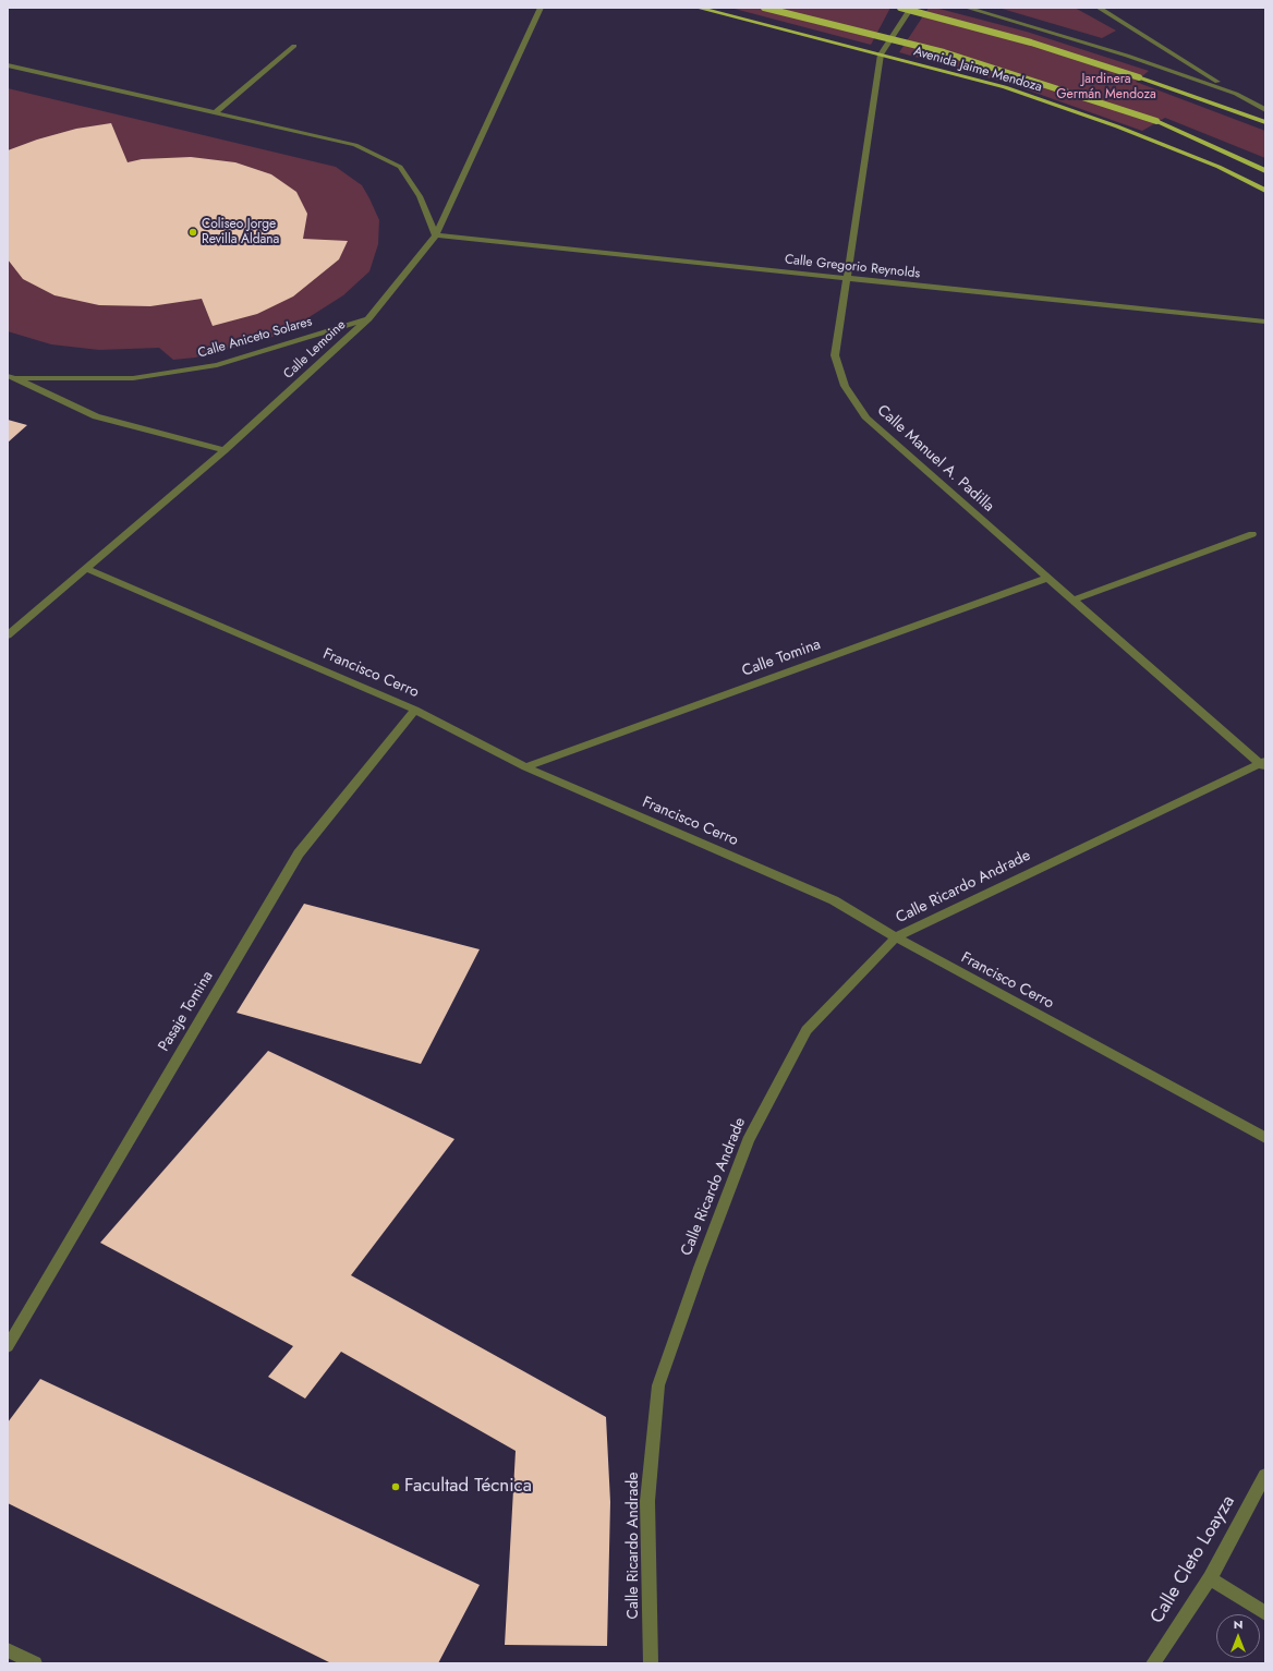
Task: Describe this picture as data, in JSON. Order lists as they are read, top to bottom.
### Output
{
  "streets": {
    "main road": ["Avenida Jaime Mendoza"],
    "street": [
      "Calle Gregorio Reynolds",
      "Calle Aniceto Solares",
      "Calle Lemoine",
      "Calle Manuel A. Padilla",
      "Calle Tomina",
      "Francisco Cerro",
      "Calle Ricardo Andrade",
      "Pasaje Tomina",
      "Calle Cleto Loayza"
    ]
  },
  "crossings": [
    ["Avenida Jaime Mendoza", "Calle Manuel A. Padilla"],
    ["Calle Gregorio Reynolds", "Calle Lemoine"],
    ["Calle Gregorio Reynolds", "Calle Manuel A. Padilla"],
    ["Calle Aniceto Solares", "Calle Lemoine"],
    ["Calle Lemoine", "Francisco Cerro"],
    ["Calle Manuel A. Padilla", "Calle Tomina"],
    ["Calle Manuel A. Padilla", "Calle Ricardo Andrade"],
    ["Calle Tomina", "Francisco Cerro"],
    ["Francisco Cerro", "Calle Ricardo Andrade"],
    ["Francisco Cerro", "Pasaje Tomina"]
  ],
  "parks": ["Jardinera Germán Mendoza"],
  "places": ["Coliseo Jorge Revilla Aldana", "Facultad Técnica"],
  "north": "top"
}
